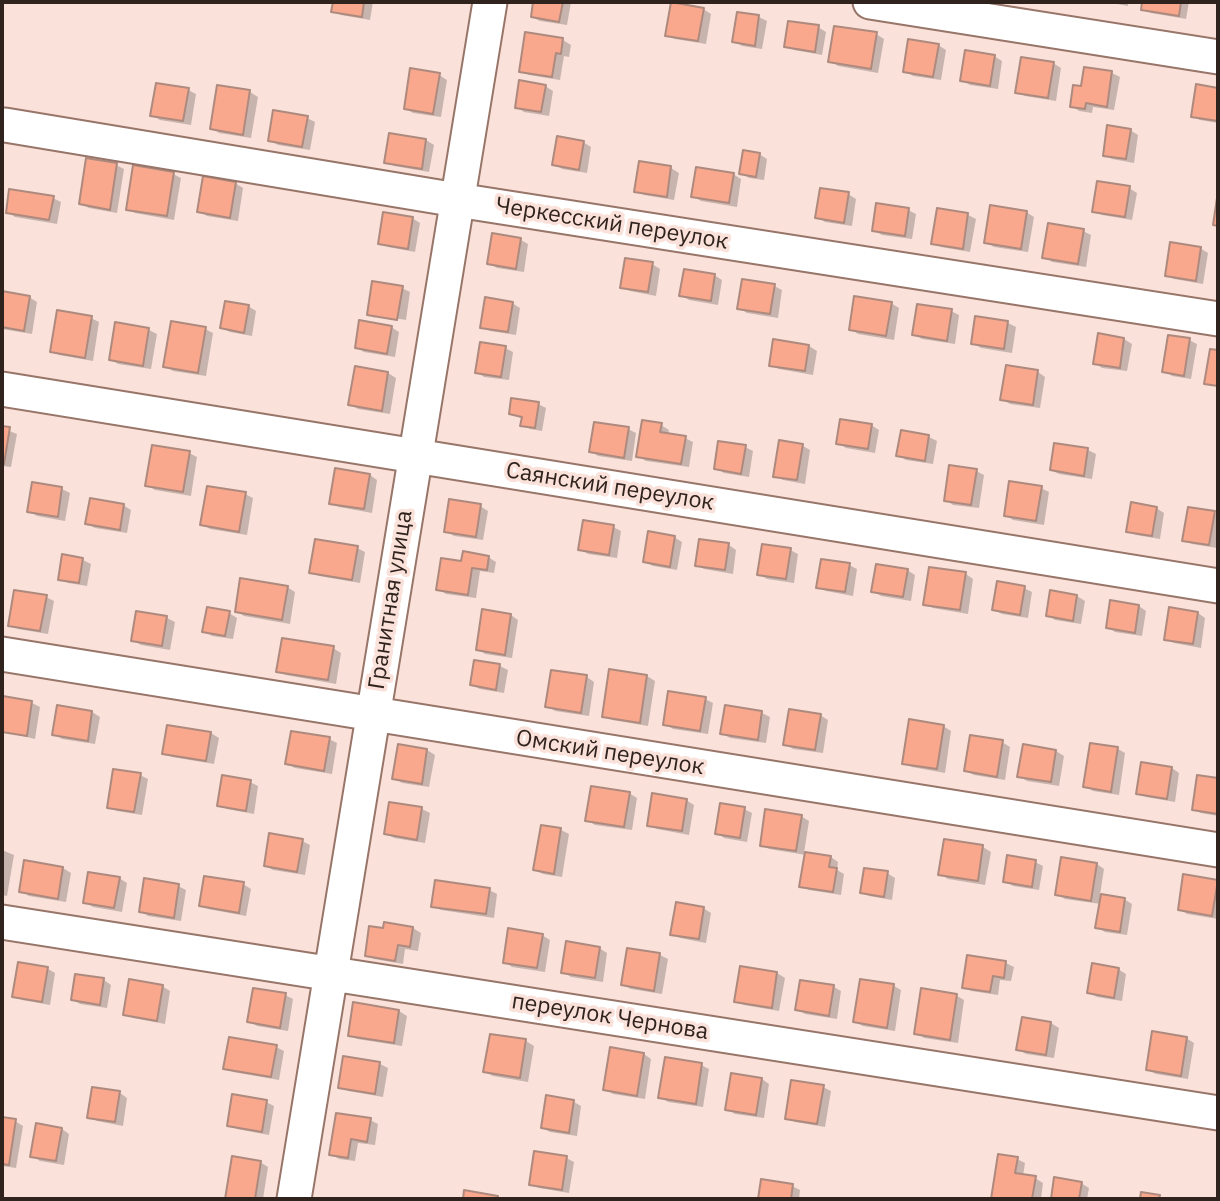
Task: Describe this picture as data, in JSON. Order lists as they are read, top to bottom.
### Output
{
  "streets": {
    "street": [
      "Черкесский переулок",
      "Саянский переулок",
      "Гранитная улица",
      "Омский переулок",
      "переулок Чернова"
    ]
  },
  "crossings": [
    ["Черкесский переулок", "Гранитная улица"],
    ["Саянский переулок", "Гранитная улица"],
    ["Гранитная улица", "Омский переулок"],
    ["Гранитная улица", "переулок Чернова"]
  ]
}
